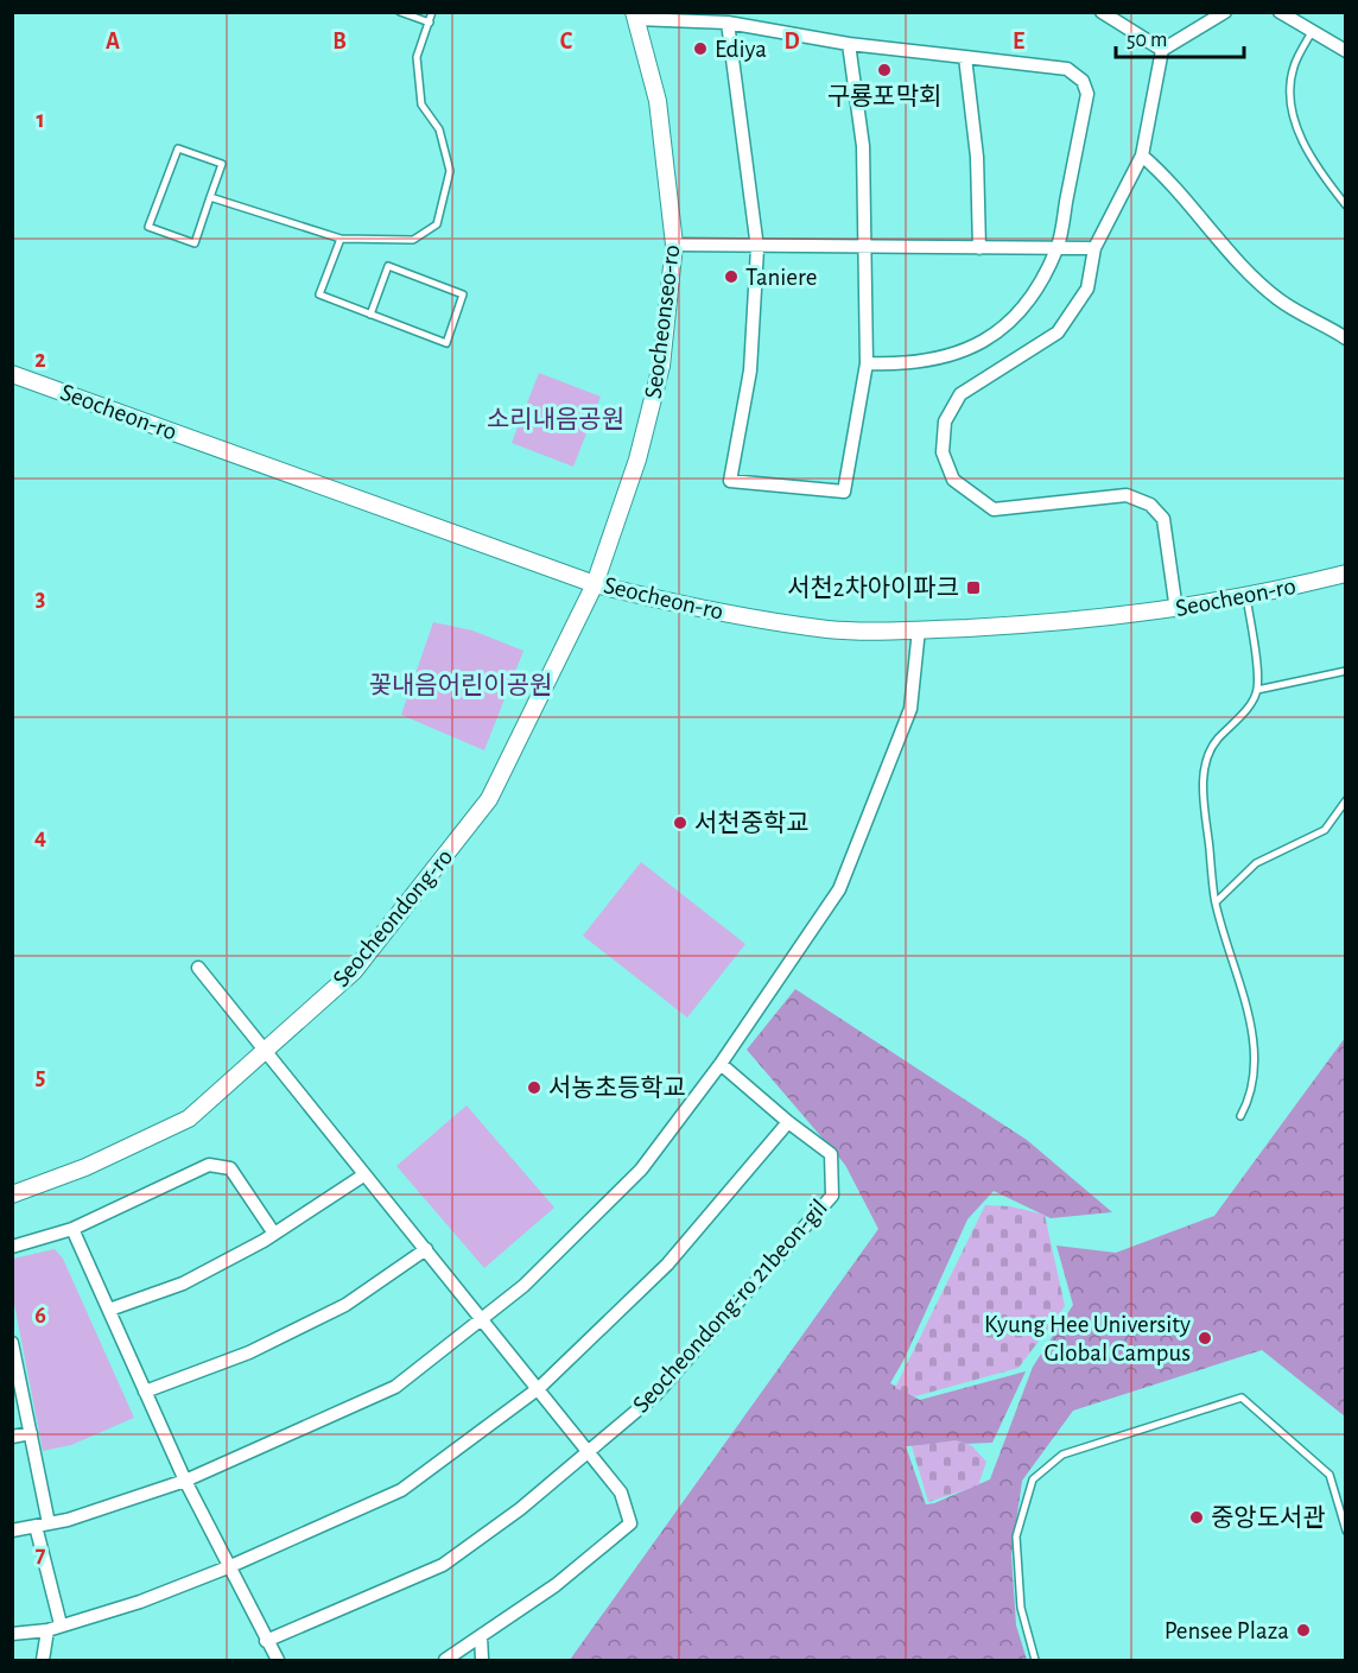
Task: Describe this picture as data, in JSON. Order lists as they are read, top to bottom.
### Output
{
  "streets": {
    "street": [
      "Seocheonseo-ro",
      "Seocheon-ro",
      "Seocheondong-ro",
      "Seocheondong-ro 21beon-gil"
    ]
  },
  "crossings": [
    ["Seocheonseo-ro", "Seocheon-ro"],
    ["Seocheonseo-ro", "Seocheondong-ro"],
    ["Seocheon-ro", "Seocheondong-ro"]
  ],
  "parks": ["소리내음공원", "꽃내음어린이공원"],
  "places": {
    "other": [
      "Ediya",
      "구룡포막회",
      "Taniere",
      "서천중학교",
      "서농초등학교",
      "Kyung Hee University Global Campus",
      "중앙도서관",
      "Pensee Plaza"
    ],
    "transit": ["서천2차아이파크"]
  },
  "scale_bar": "50 m",
  "grid": {
    "columns": [
      "A",
      "B",
      "C",
      "D",
      "E"
    ],
    "rows": [
      "1",
      "2",
      "3",
      "4",
      "5",
      "6",
      "7"
    ]
  }
}
